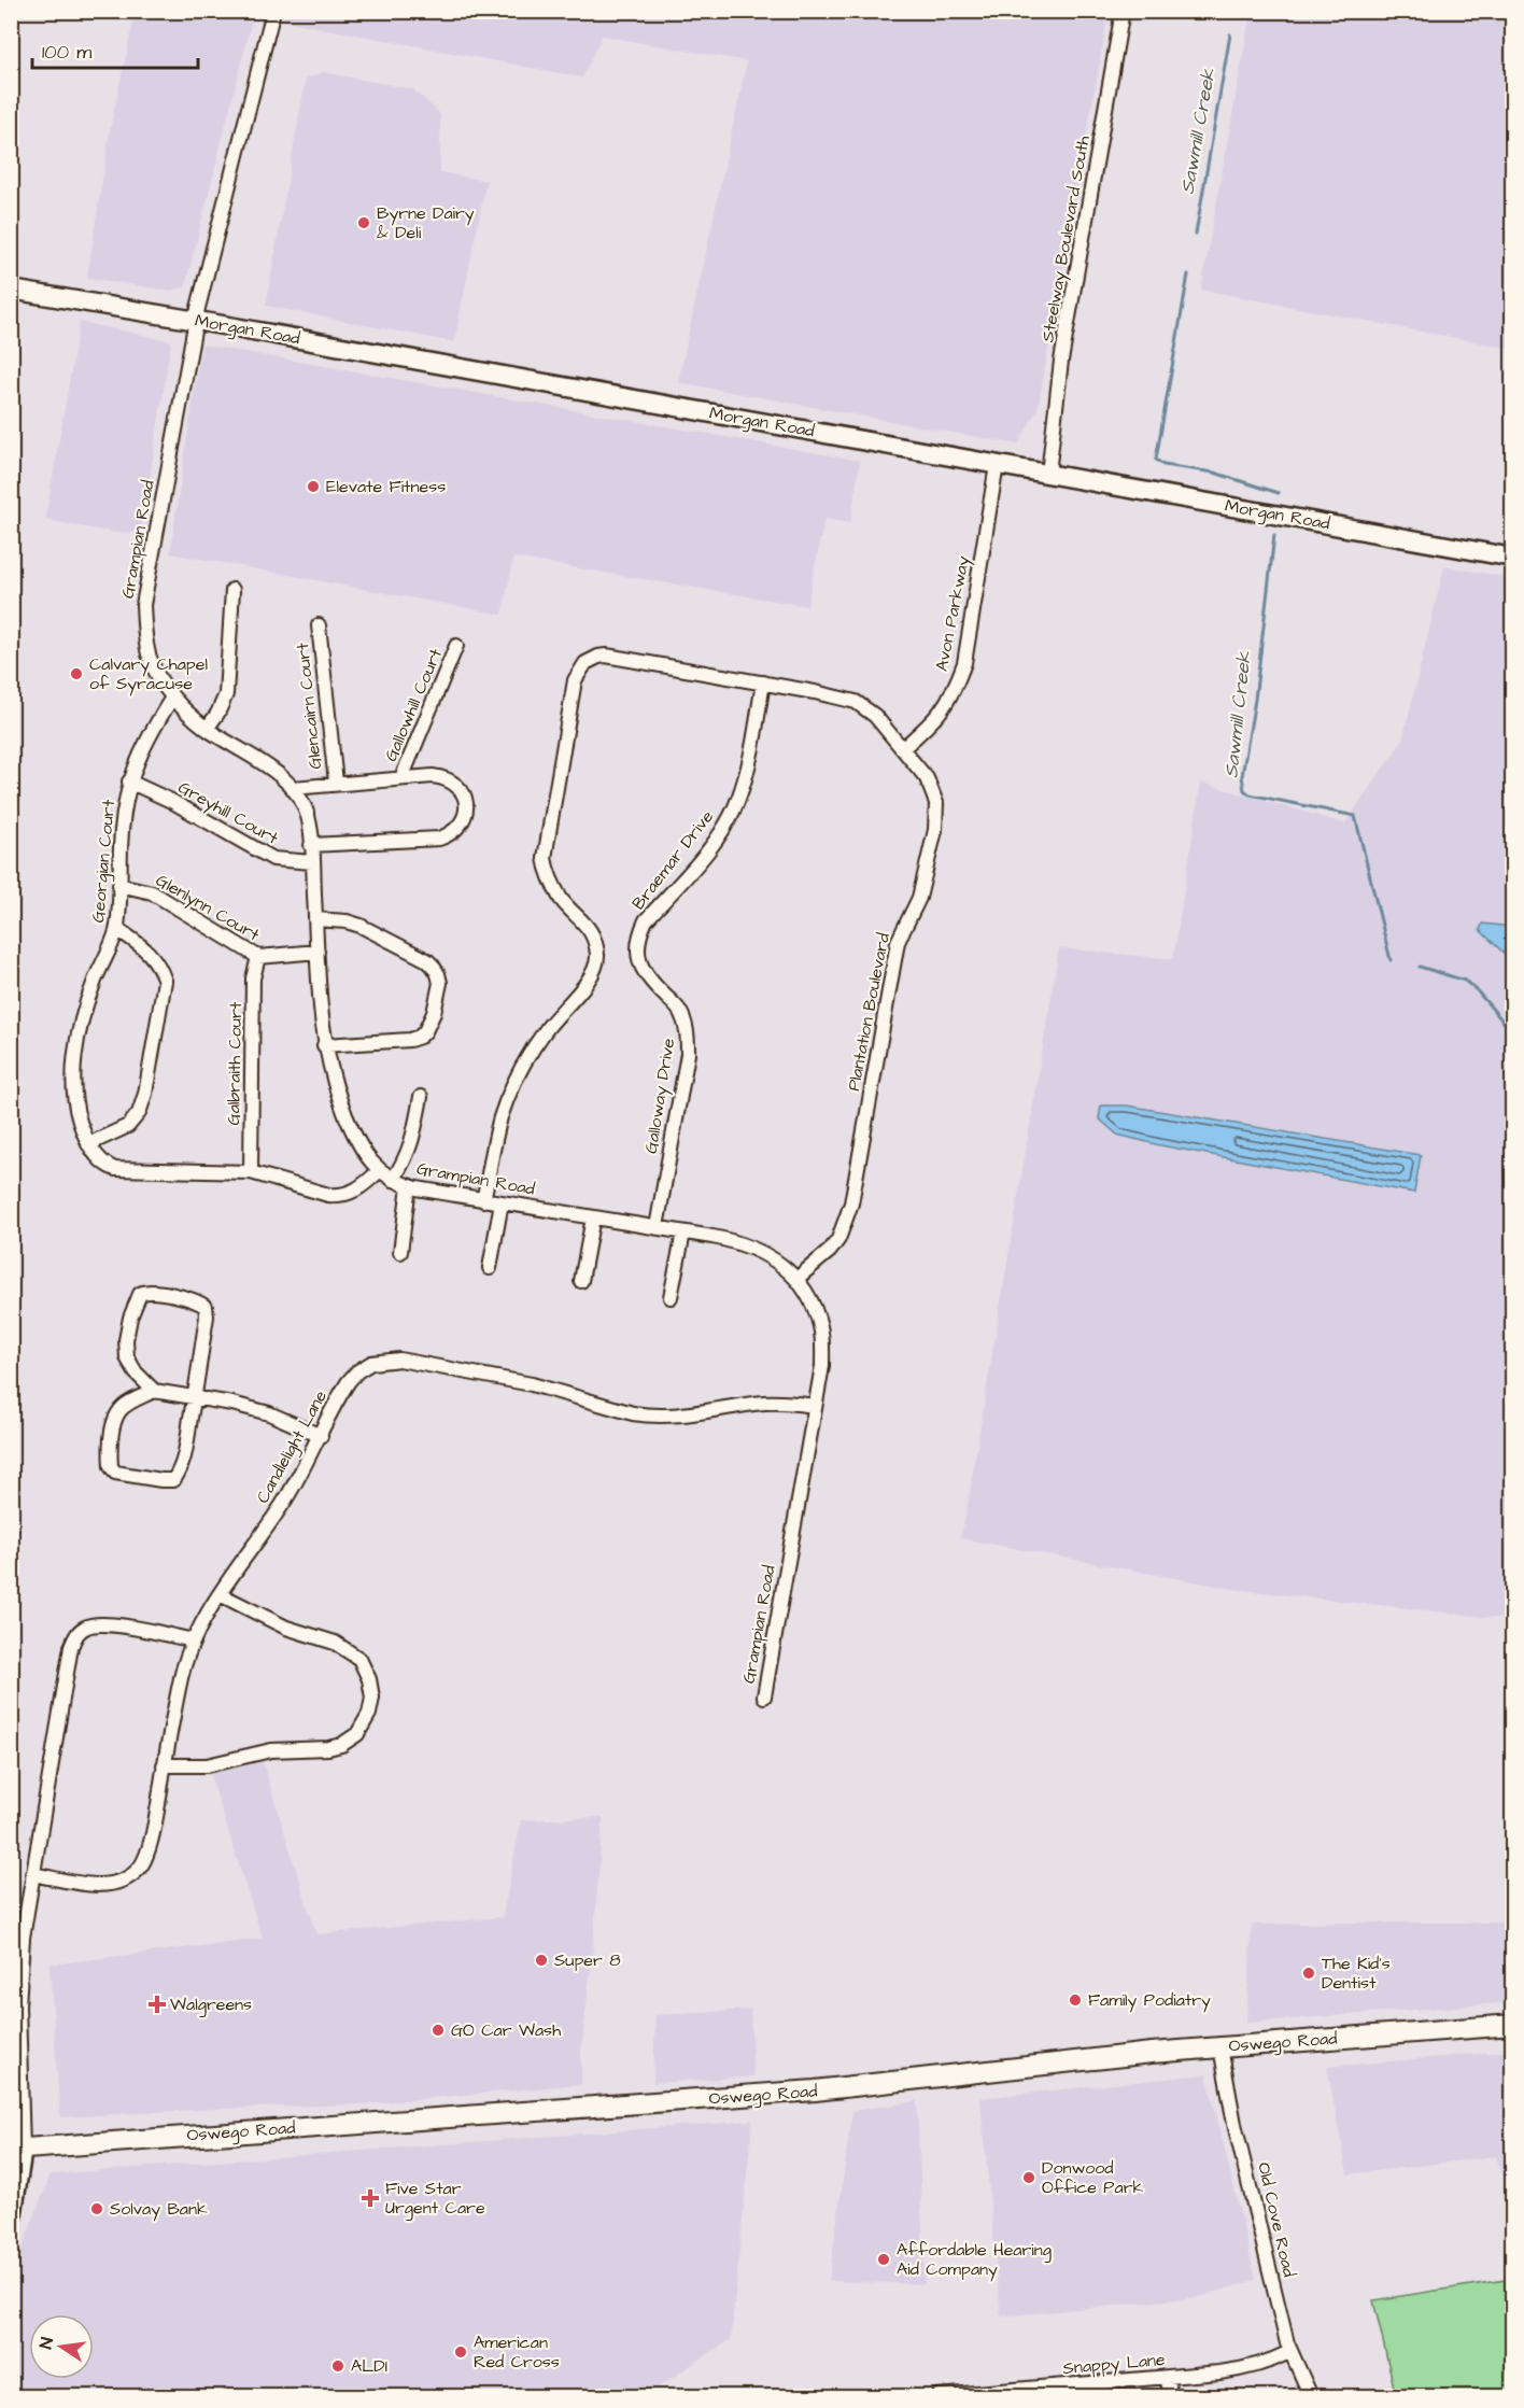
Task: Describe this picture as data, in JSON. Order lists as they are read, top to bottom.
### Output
{
  "streets": {
    "main road": ["Oswego Road"],
    "street": [
      "Steelway Boulevard South",
      "Morgan Road",
      "Grampian Road",
      "Avon Parkway",
      "Gallowhill Court",
      "Glencairn Court",
      "Greyhill Court",
      "Braemar Drive",
      "Georgian Court",
      "Glenlynn Court",
      "Plantation Boulevard",
      "Galbraith Court",
      "Galloway Drive",
      "Candlelight Lane",
      "Old Cove Road",
      "Snappy Lane"
    ]
  },
  "crossings": [
    ["Steelway Boulevard South", "Morgan Road"],
    ["Morgan Road", "Grampian Road"],
    ["Morgan Road", "Avon Parkway"],
    ["Grampian Road", "Greyhill Court"],
    ["Grampian Road", "Georgian Court"],
    ["Grampian Road", "Glenlynn Court"],
    ["Grampian Road", "Plantation Boulevard"],
    ["Grampian Road", "Galloway Drive"],
    ["Grampian Road", "Candlelight Lane"],
    ["Avon Parkway", "Plantation Boulevard"],
    ["Greyhill Court", "Georgian Court"],
    ["Braemar Drive", "Plantation Boulevard"],
    ["Braemar Drive", "Galloway Drive"],
    ["Georgian Court", "Glenlynn Court"],
    ["Glenlynn Court", "Galbraith Court"],
    ["Oswego Road", "Old Cove Road"],
    ["Old Cove Road", "Snappy Lane"]
  ],
  "water": ["Sawmill Creek"],
  "places": {
    "other": [
      "Byrne Dairy & Deli",
      "Elevate Fitness",
      "Calvary Chapel of Syracuse",
      "Super 8",
      "The Kid's Dentist",
      "Family Podiatry",
      "GO Car Wash",
      "Donwood Office Park",
      "Solvay Bank",
      "Affordable Hearing Aid Company",
      "American Red Cross",
      "ALDI"
    ],
    "health": ["Walgreens", "Five Star Urgent Care"]
  },
  "scale_bar": "100 m",
  "north": "left"
}
